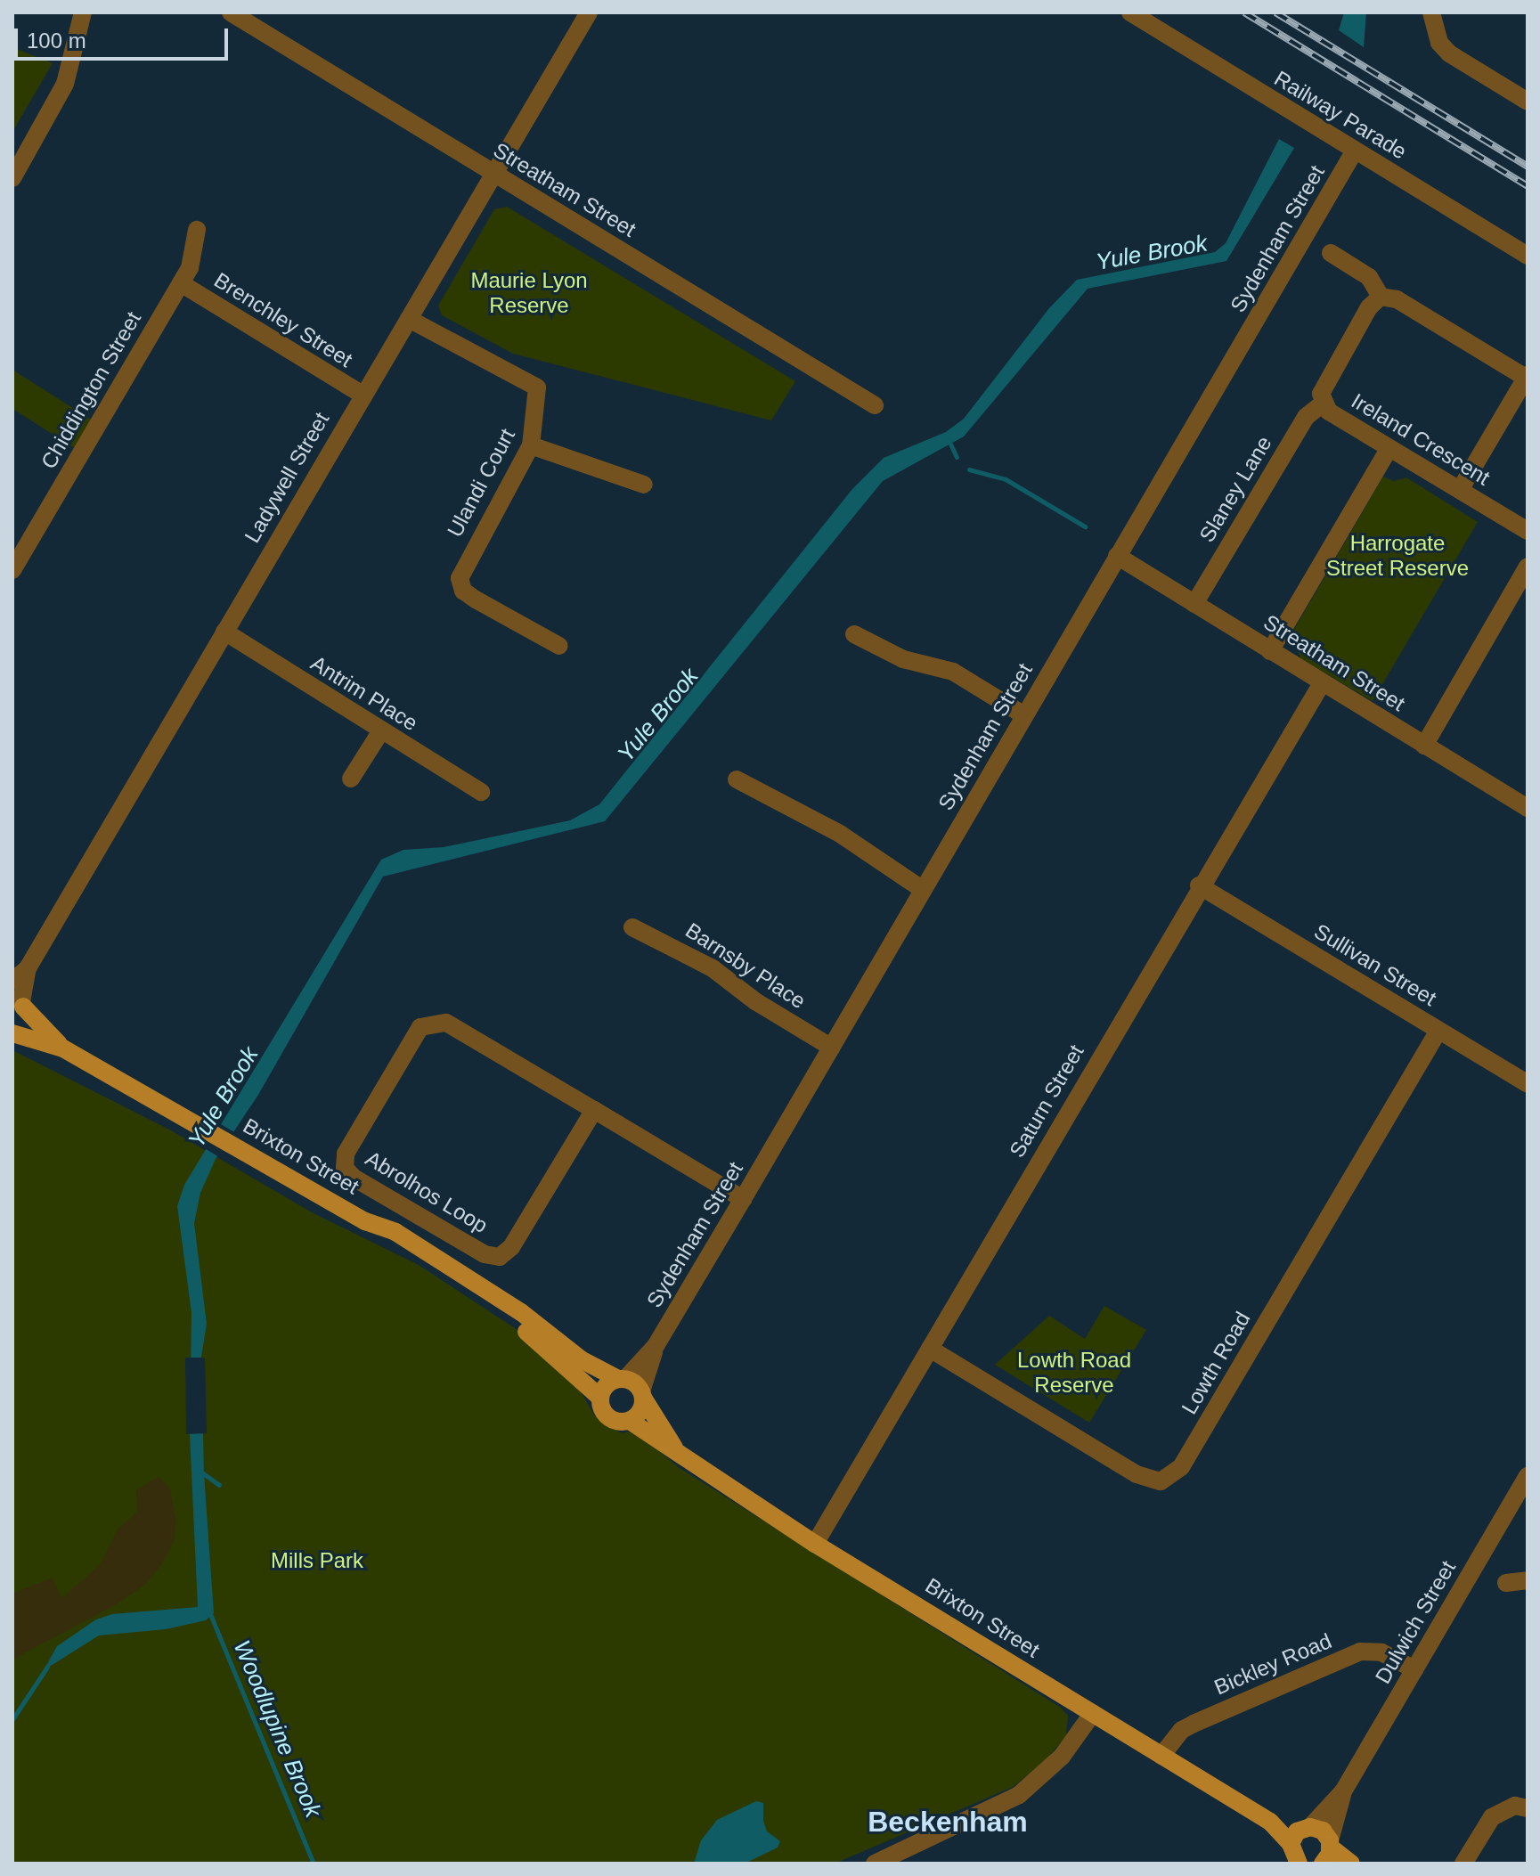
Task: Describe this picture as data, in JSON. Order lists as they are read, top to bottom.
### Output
{
  "streets": {
    "main road": ["Brixton Street"],
    "street": [
      "Railway Parade",
      "Streatham Street",
      "Sydenham Street",
      "Brenchley Street",
      "Chiddington Street",
      "Ireland Crescent",
      "Ladywell Street",
      "Ulandi Court",
      "Slaney Lane",
      "Antrim Place",
      "Sullivan Street",
      "Barnsby Place",
      "Saturn Street",
      "Abrolhos Loop",
      "Lowth Road",
      "Dulwich Street",
      "Bickley Road"
    ]
  },
  "crossings": [
    ["Railway Parade", "Sydenham Street"],
    ["Streatham Street", "Sydenham Street"],
    ["Streatham Street", "Ladywell Street"],
    ["Streatham Street", "Slaney Lane"],
    ["Streatham Street", "Saturn Street"],
    ["Sydenham Street", "Barnsby Place"],
    ["Sydenham Street", "Brixton Street"],
    ["Sydenham Street", "Abrolhos Loop"],
    ["Brenchley Street", "Chiddington Street"],
    ["Brenchley Street", "Ladywell Street"],
    ["Ireland Crescent", "Slaney Lane"],
    ["Ladywell Street", "Ulandi Court"],
    ["Ladywell Street", "Antrim Place"],
    ["Ladywell Street", "Brixton Street"],
    ["Sullivan Street", "Saturn Street"],
    ["Sullivan Street", "Lowth Road"],
    ["Saturn Street", "Brixton Street"],
    ["Saturn Street", "Lowth Road"],
    ["Brixton Street", "Dulwich Street"],
    ["Brixton Street", "Bickley Road"],
    ["Dulwich Street", "Bickley Road"]
  ],
  "districts": ["Beckenham"],
  "water": ["Yule Brook", "Woodlupine Brook"],
  "parks": [
    "Maurie Lyon Reserve",
    "Harrogate Street Reserve",
    "Lowth Road Reserve",
    "Mills Park"
  ],
  "scale_bar": "100 m"
}
